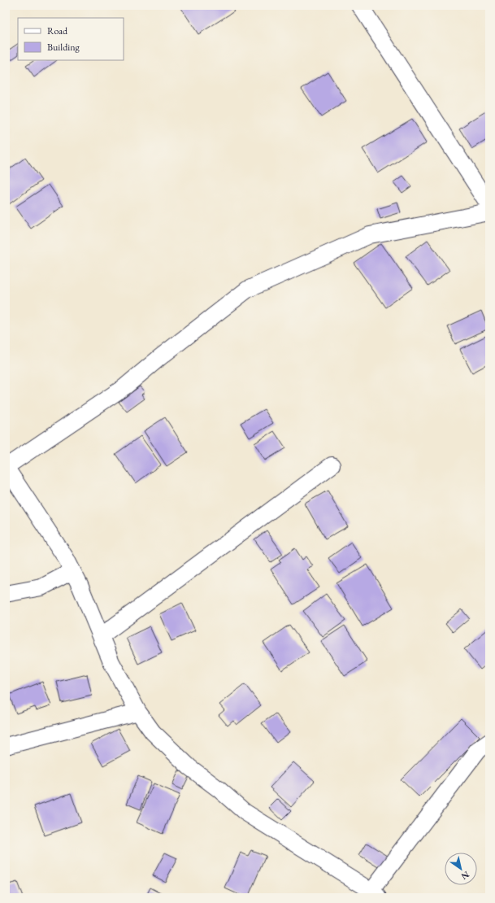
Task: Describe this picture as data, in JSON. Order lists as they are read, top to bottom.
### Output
{
  "legend": ["Road", "Building"],
  "north": "bottom right"
}
